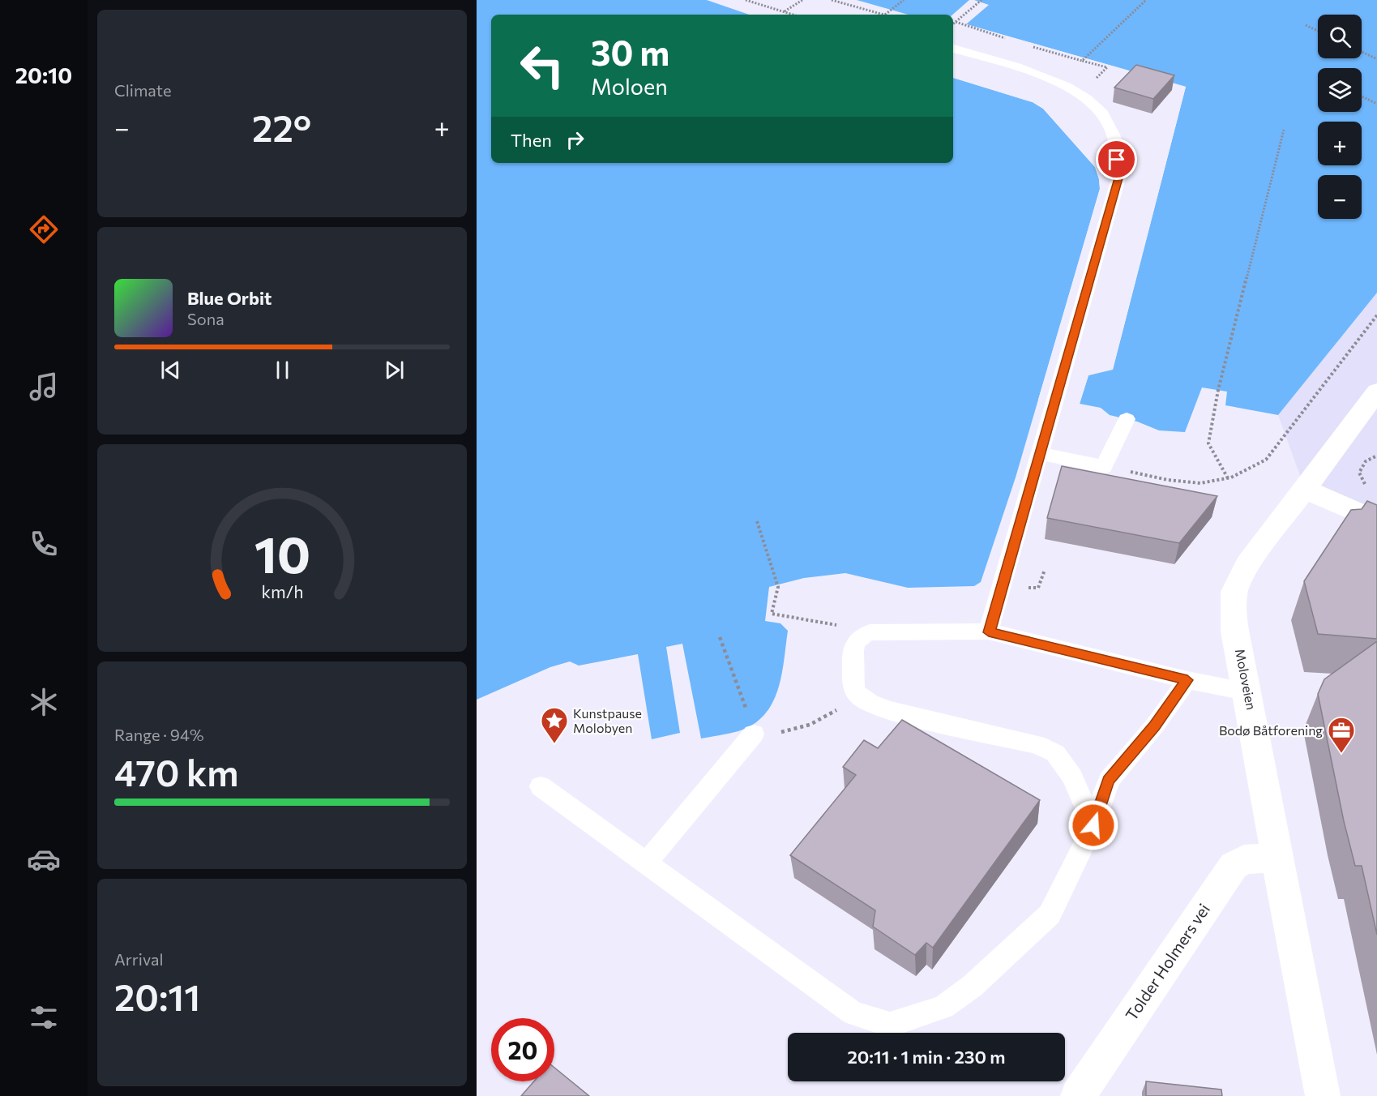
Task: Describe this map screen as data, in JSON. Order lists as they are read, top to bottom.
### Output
{
  "streets": {
    "street": ["Moloveien", "Tolder Holmers vei"]
  },
  "crossings": [
    ["Moloveien", "Tolder Holmers vei"]
  ],
  "places": {
    "place": ["Kunstpause Molobyen"],
    "office": ["Bodø Båtforening"]
  },
  "page": {
    "tabs": "20:10",
    "tile": [
      "Climate",
      ["Range · 94%", "470 km"],
      ["Arrival", "20:11"]
    ],
    "map_buttons": ["+", "−"],
    "turn": ["30 m", "Moloen"],
    "heat": ["−", "22°", "+"],
    "then": "Then",
    "song": ["Blue Orbit", "Sona"],
    "limit": "20",
    "trip": "20:11 · 1 min · 230 m",
    "gauge": ["10", "km/h"]
  }
}
